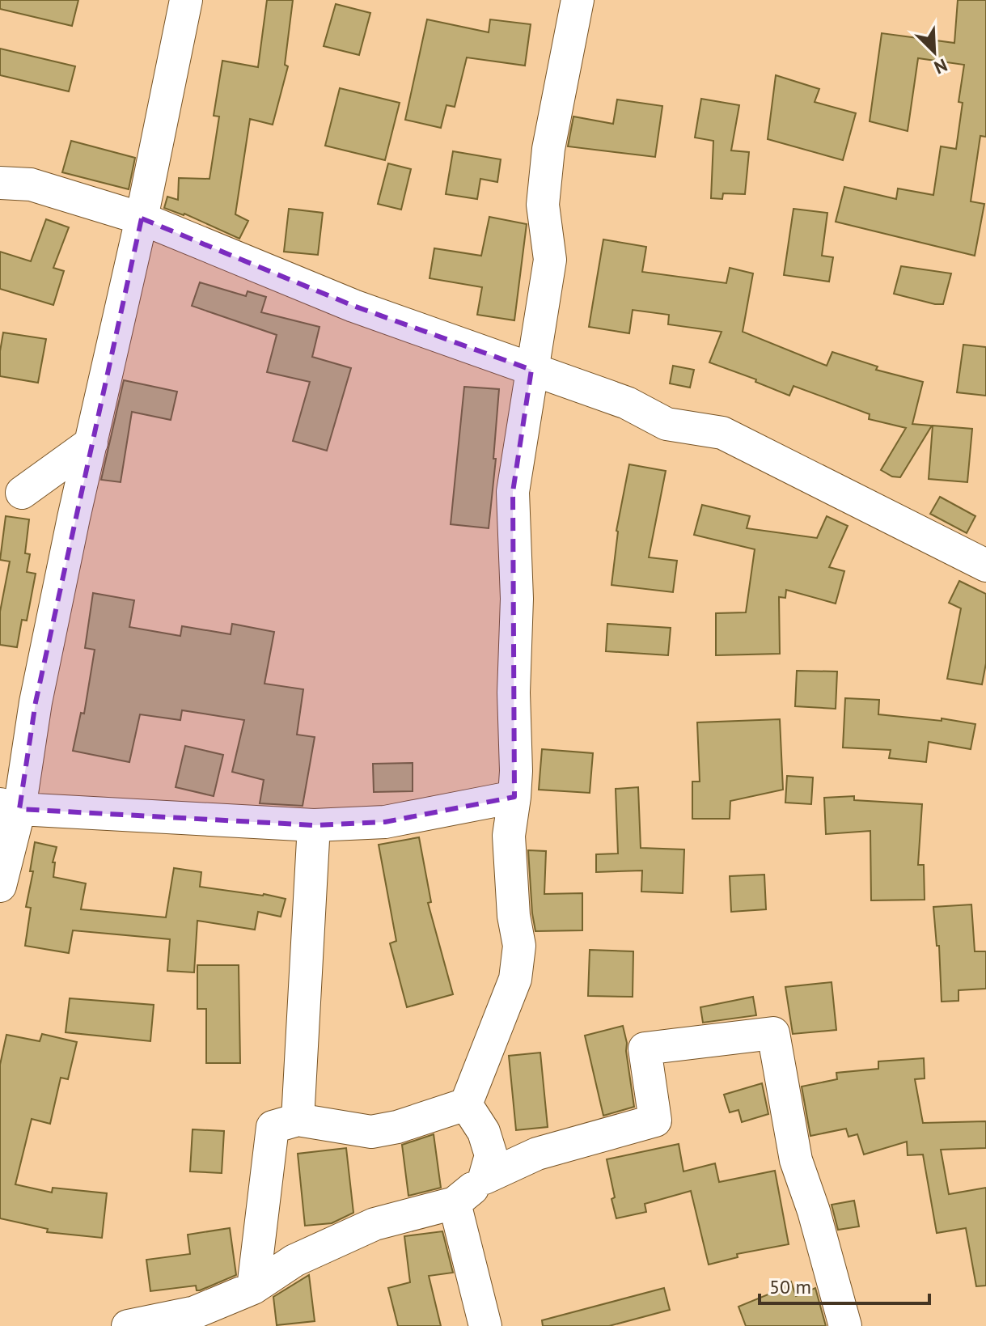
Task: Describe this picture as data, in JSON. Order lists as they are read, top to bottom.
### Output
{
  "scale_bar": "50 m",
  "north": "bottom right"
}
